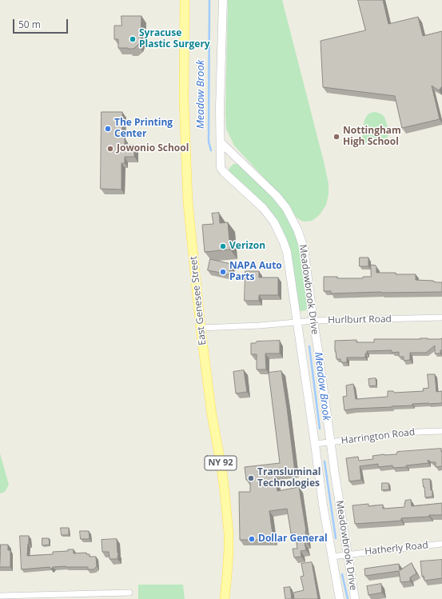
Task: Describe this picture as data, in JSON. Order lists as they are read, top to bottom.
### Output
{
  "streets": {
    "main road": ["East Genesee Street", "NY 92"],
    "street": [
      "Meadowbrook Drive",
      "Hurlburt Road",
      "Harrington Road",
      "Hatherly Road"
    ]
  },
  "crossings": [
    ["Meadowbrook Drive", "Hurlburt Road"],
    ["Meadowbrook Drive", "Harrington Road"],
    ["Meadowbrook Drive", "Hatherly Road"],
    ["East Genesee Street", "Hurlburt Road"]
  ],
  "water": ["Meadow Brook"],
  "places": [
    "Syracuse Plastic Surgery",
    "The Printing Center",
    "Nottingham High School",
    "Jowonio School",
    "Verizon",
    "NAPA Auto Parts",
    "Transluminal Technologies",
    "Dollar General"
  ],
  "scale_bar": "50 m"
}
